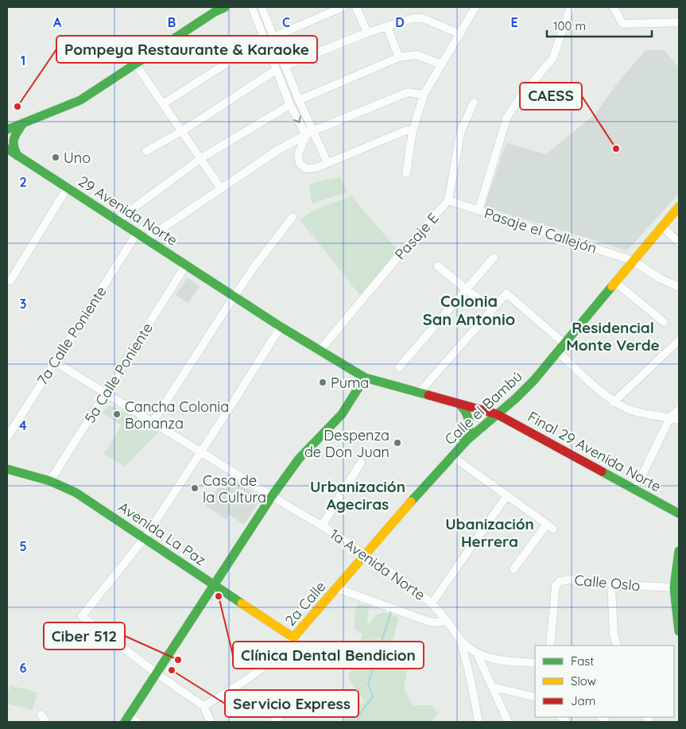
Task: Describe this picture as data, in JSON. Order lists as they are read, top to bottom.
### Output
{
  "streets": {
    "street": [
      "29 Avenida Norte",
      "Pasaje el Callejón",
      "Pasaje E",
      "7a Calle Poniente",
      "5a Calle Poniente",
      "Calle el Bambú",
      "Final 29 Avenida Norte",
      "Avenida La Paz",
      "1a Avenida Norte",
      "Calle Oslo",
      "2a Calle"
    ]
  },
  "crossings": [
    ["29 Avenida Norte", "Pasaje E"],
    ["29 Avenida Norte", "7a Calle Poniente"],
    ["29 Avenida Norte", "5a Calle Poniente"],
    ["29 Avenida Norte", "Final 29 Avenida Norte"],
    ["Pasaje el Callejón", "Pasaje E"],
    ["Pasaje el Callejón", "Calle el Bambú"],
    ["7a Calle Poniente", "1a Avenida Norte"],
    ["5a Calle Poniente", "Avenida La Paz"],
    ["5a Calle Poniente", "1a Avenida Norte"],
    ["Calle el Bambú", "Final 29 Avenida Norte"],
    ["Calle el Bambú", "1a Avenida Norte"],
    ["Calle el Bambú", "2a Calle"],
    ["Avenida La Paz", "2a Calle"],
    ["1a Avenida Norte", "2a Calle"]
  ],
  "districts": [
    "Colonia San Antonio",
    "Residencial Monte Verde",
    "Urbanización Ageciras",
    "Ubanización Herrera"
  ],
  "places": [
    "Pompeya Restaurante & Karaoke",
    "CAESS",
    "Uno",
    "Puma",
    "Cancha Colonia Bonanza",
    "Despenza de Don Juan",
    "Casa de la Cultura",
    "Clínica Dental Bendicion",
    "Ciber 512",
    "Servicio Express"
  ],
  "legend": ["Fast", "Slow", "Jam"],
  "scale_bar": "100 m",
  "grid": {
    "columns": [
      "A",
      "B",
      "C",
      "D",
      "E"
    ],
    "rows": [
      "1",
      "2",
      "3",
      "4",
      "5",
      "6"
    ]
  }
}
